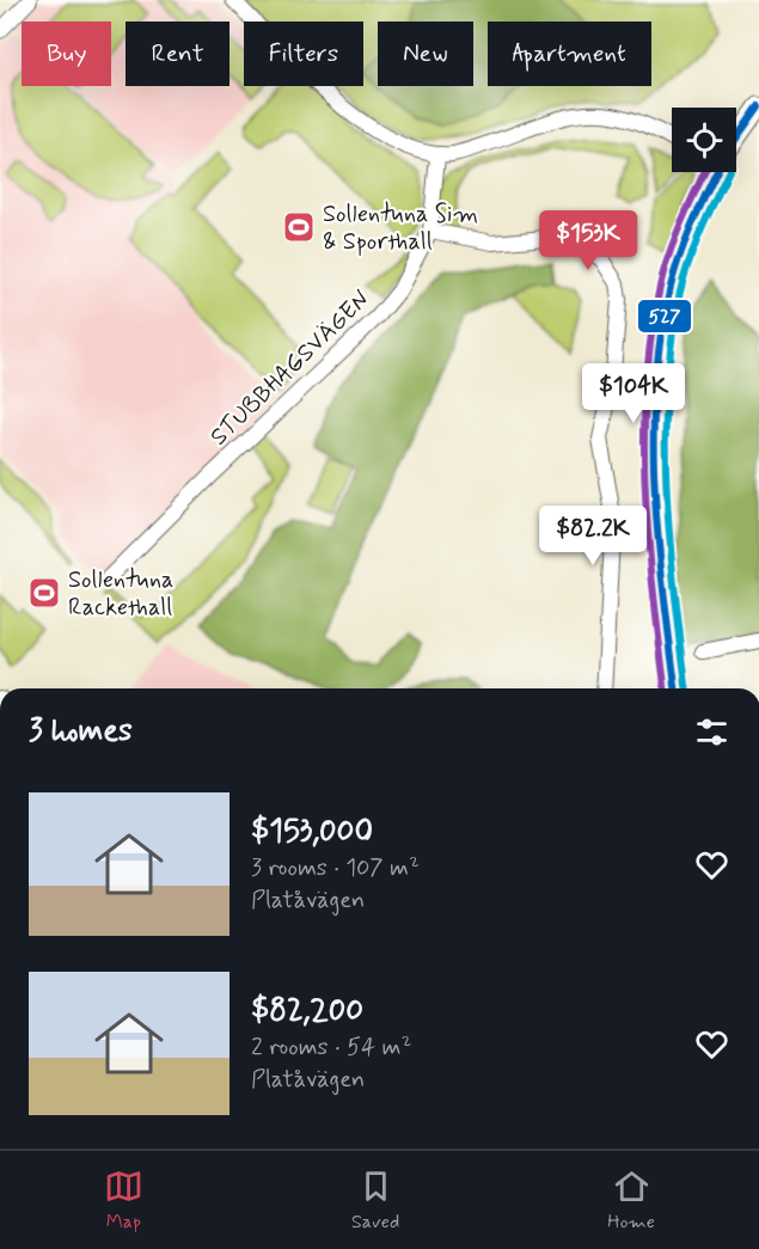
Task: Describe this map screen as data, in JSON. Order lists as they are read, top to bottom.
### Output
{
  "streets": {
    "street": ["STUBBHAGSVÄGEN"]
  },
  "places": {
    "sports": ["Sollentuna Sim & Sporthall", "Sollentuna Rackethall"]
  },
  "lines": ["transit line 527"],
  "page": {
    "chip": [
      "Buy",
      "Rent",
      "Filters",
      "New",
      "Apartment"
    ],
    "price": ["$153K", "$104K", "$82.2K"],
    "heading": "3 homes",
    "list": [
      {
        "name": "$153,000",
        "note": "3 rooms · 107 m² · Platåvägen"
      },
      {
        "name": "$82,200",
        "note": "2 rooms · 54 m² · Platåvägen"
      }
    ],
    "tabs": ["Map", "Saved", "Home"]
  }
}
